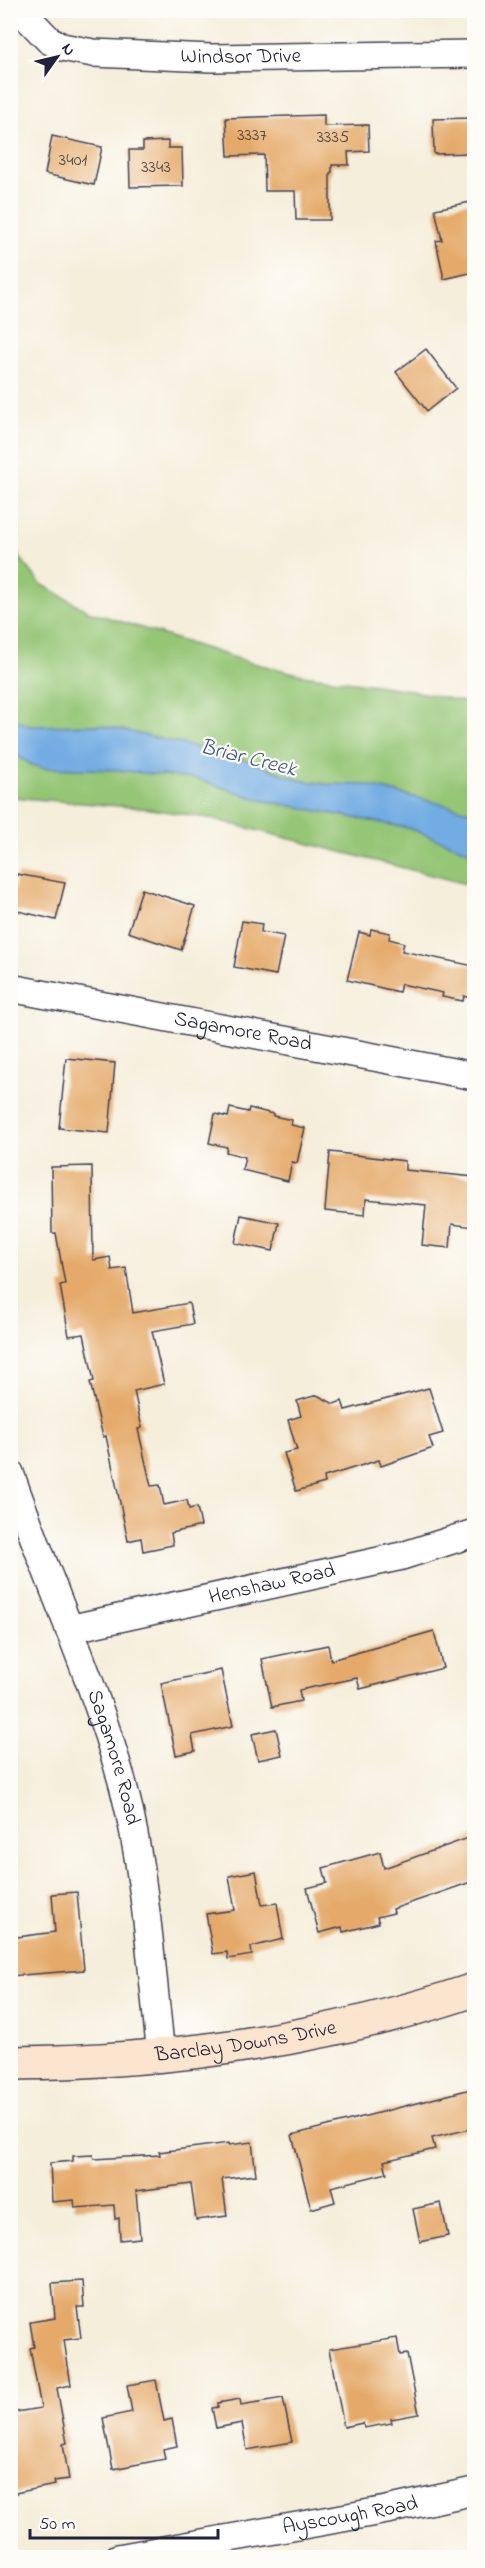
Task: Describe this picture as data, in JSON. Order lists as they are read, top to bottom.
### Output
{
  "streets": {
    "street": [
      "Windsor Drive",
      "Sagamore Road",
      "Henshaw Road",
      "Barclay Downs Drive",
      "Ayscough Road"
    ]
  },
  "crossings": [
    ["Sagamore Road", "Henshaw Road"],
    ["Sagamore Road", "Barclay Downs Drive"]
  ],
  "water": ["Briar Creek"],
  "house_numbers": [
    "3337",
    "3335",
    "3401",
    "3343"
  ],
  "scale_bar": "50 m",
  "north": "top right"
}
